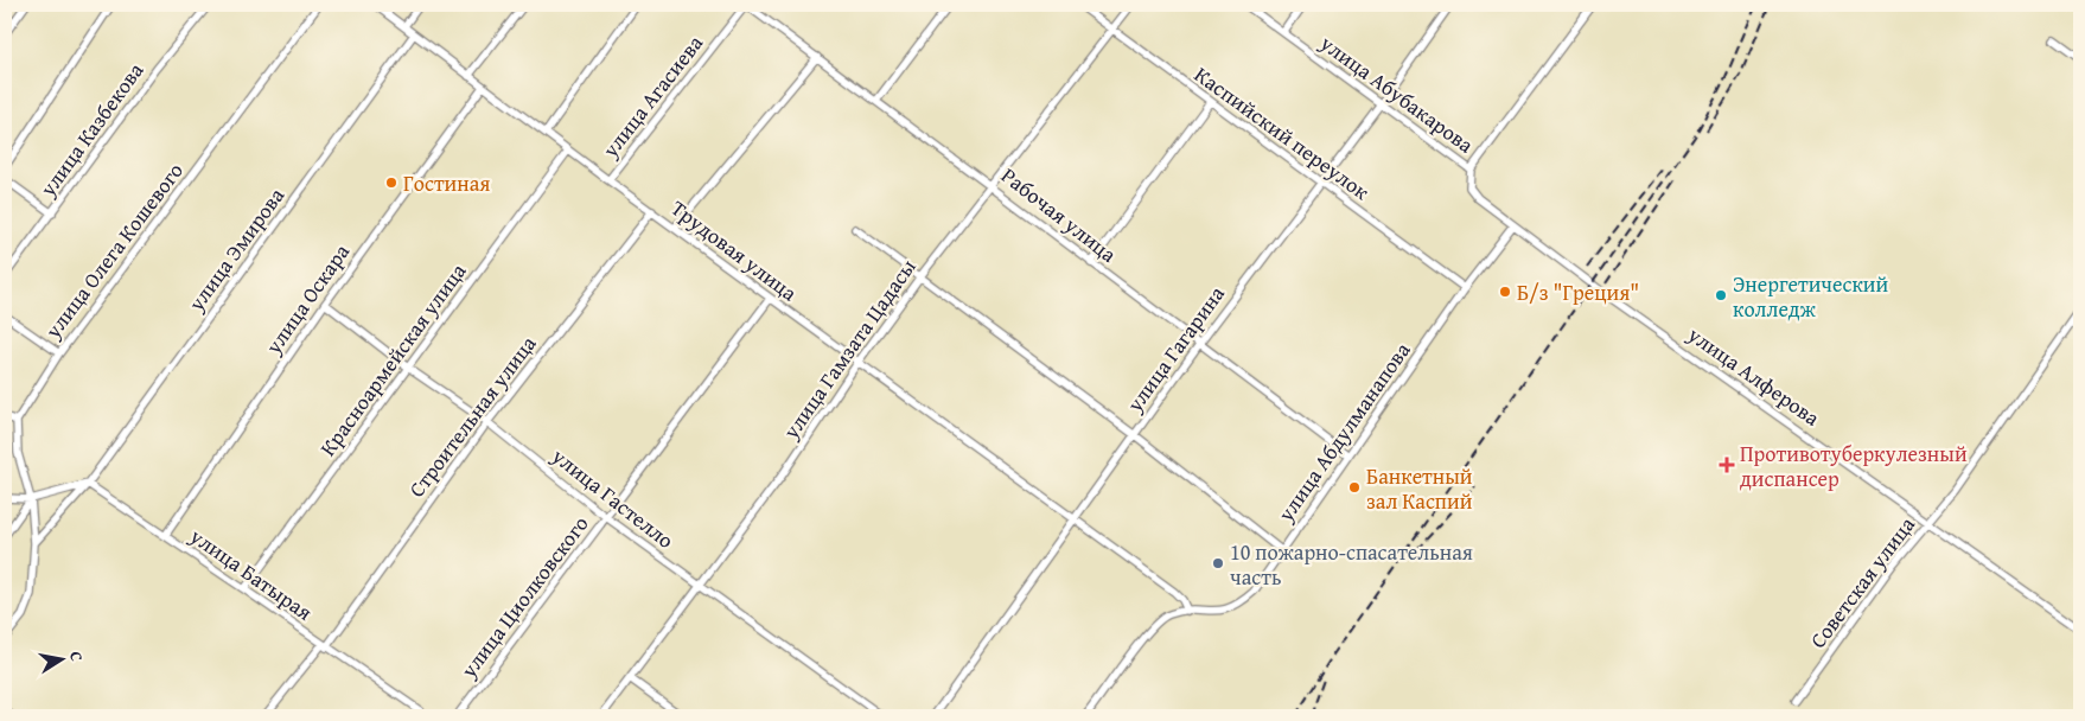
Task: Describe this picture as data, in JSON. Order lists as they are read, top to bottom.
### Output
{
  "streets": {
    "street": [
      "улица Абубакарова",
      "улица Агасиева",
      "улица Казбекова",
      "Каспийский переулок",
      "Рабочая улица",
      "улица Эмирова",
      "улица Олега Кошевого",
      "Трудовая улица",
      "улица Оскара",
      "улица Гамзата Цадасы",
      "улица Гагарина",
      "Красноармейская улица",
      "улица Алферова",
      "Строительная улица",
      "улица Абдулманапова",
      "улица Гастелло",
      "улица Батырая",
      "Советская улица",
      "улица Циолковского"
    ]
  },
  "crossings": [
    ["улица Абубакарова", "улица Гагарина"],
    ["улица Абубакарова", "улица Алферова"],
    ["улица Агасиева", "Рабочая улица"],
    ["улица Агасиева", "Трудовая улица"],
    ["Каспийский переулок", "улица Гамзата Цадасы"],
    ["Каспийский переулок", "улица Гагарина"],
    ["Каспийский переулок", "улица Абдулманапова"],
    ["Рабочая улица", "улица Гамзата Цадасы"],
    ["Рабочая улица", "улица Гагарина"],
    ["Рабочая улица", "улица Абдулманапова"],
    ["улица Эмирова", "Трудовая улица"],
    ["улица Эмирова", "улица Батырая"],
    ["Трудовая улица", "улица Оскара"],
    ["Трудовая улица", "улица Гамзата Цадасы"],
    ["Трудовая улица", "улица Гагарина"],
    ["Трудовая улица", "Красноармейская улица"],
    ["Трудовая улица", "Строительная улица"],
    ["Трудовая улица", "улица Абдулманапова"],
    ["Трудовая улица", "улица Циолковского"],
    ["улица Оскара", "улица Гастелло"],
    ["улица Оскара", "улица Батырая"],
    ["улица Гамзата Цадасы", "улица Гастелло"],
    ["Красноармейская улица", "улица Гастелло"],
    ["Красноармейская улица", "улица Батырая"],
    ["улица Алферова", "улица Абдулманапова"],
    ["улица Алферова", "Советская улица"],
    ["Строительная улица", "улица Гастелло"],
    ["Строительная улица", "улица Батырая"],
    ["улица Гастелло", "улица Циолковского"]
  ],
  "places": {
    "other": [
      "Гостиная",
      "Б/з \"Греция\"",
      "Энергетический колледж",
      "Банкетный зал Каспий",
      "10 пожарно-спасательная часть"
    ],
    "health": ["Противотуберкулезный диспансер"]
  },
  "north": "right"
}
